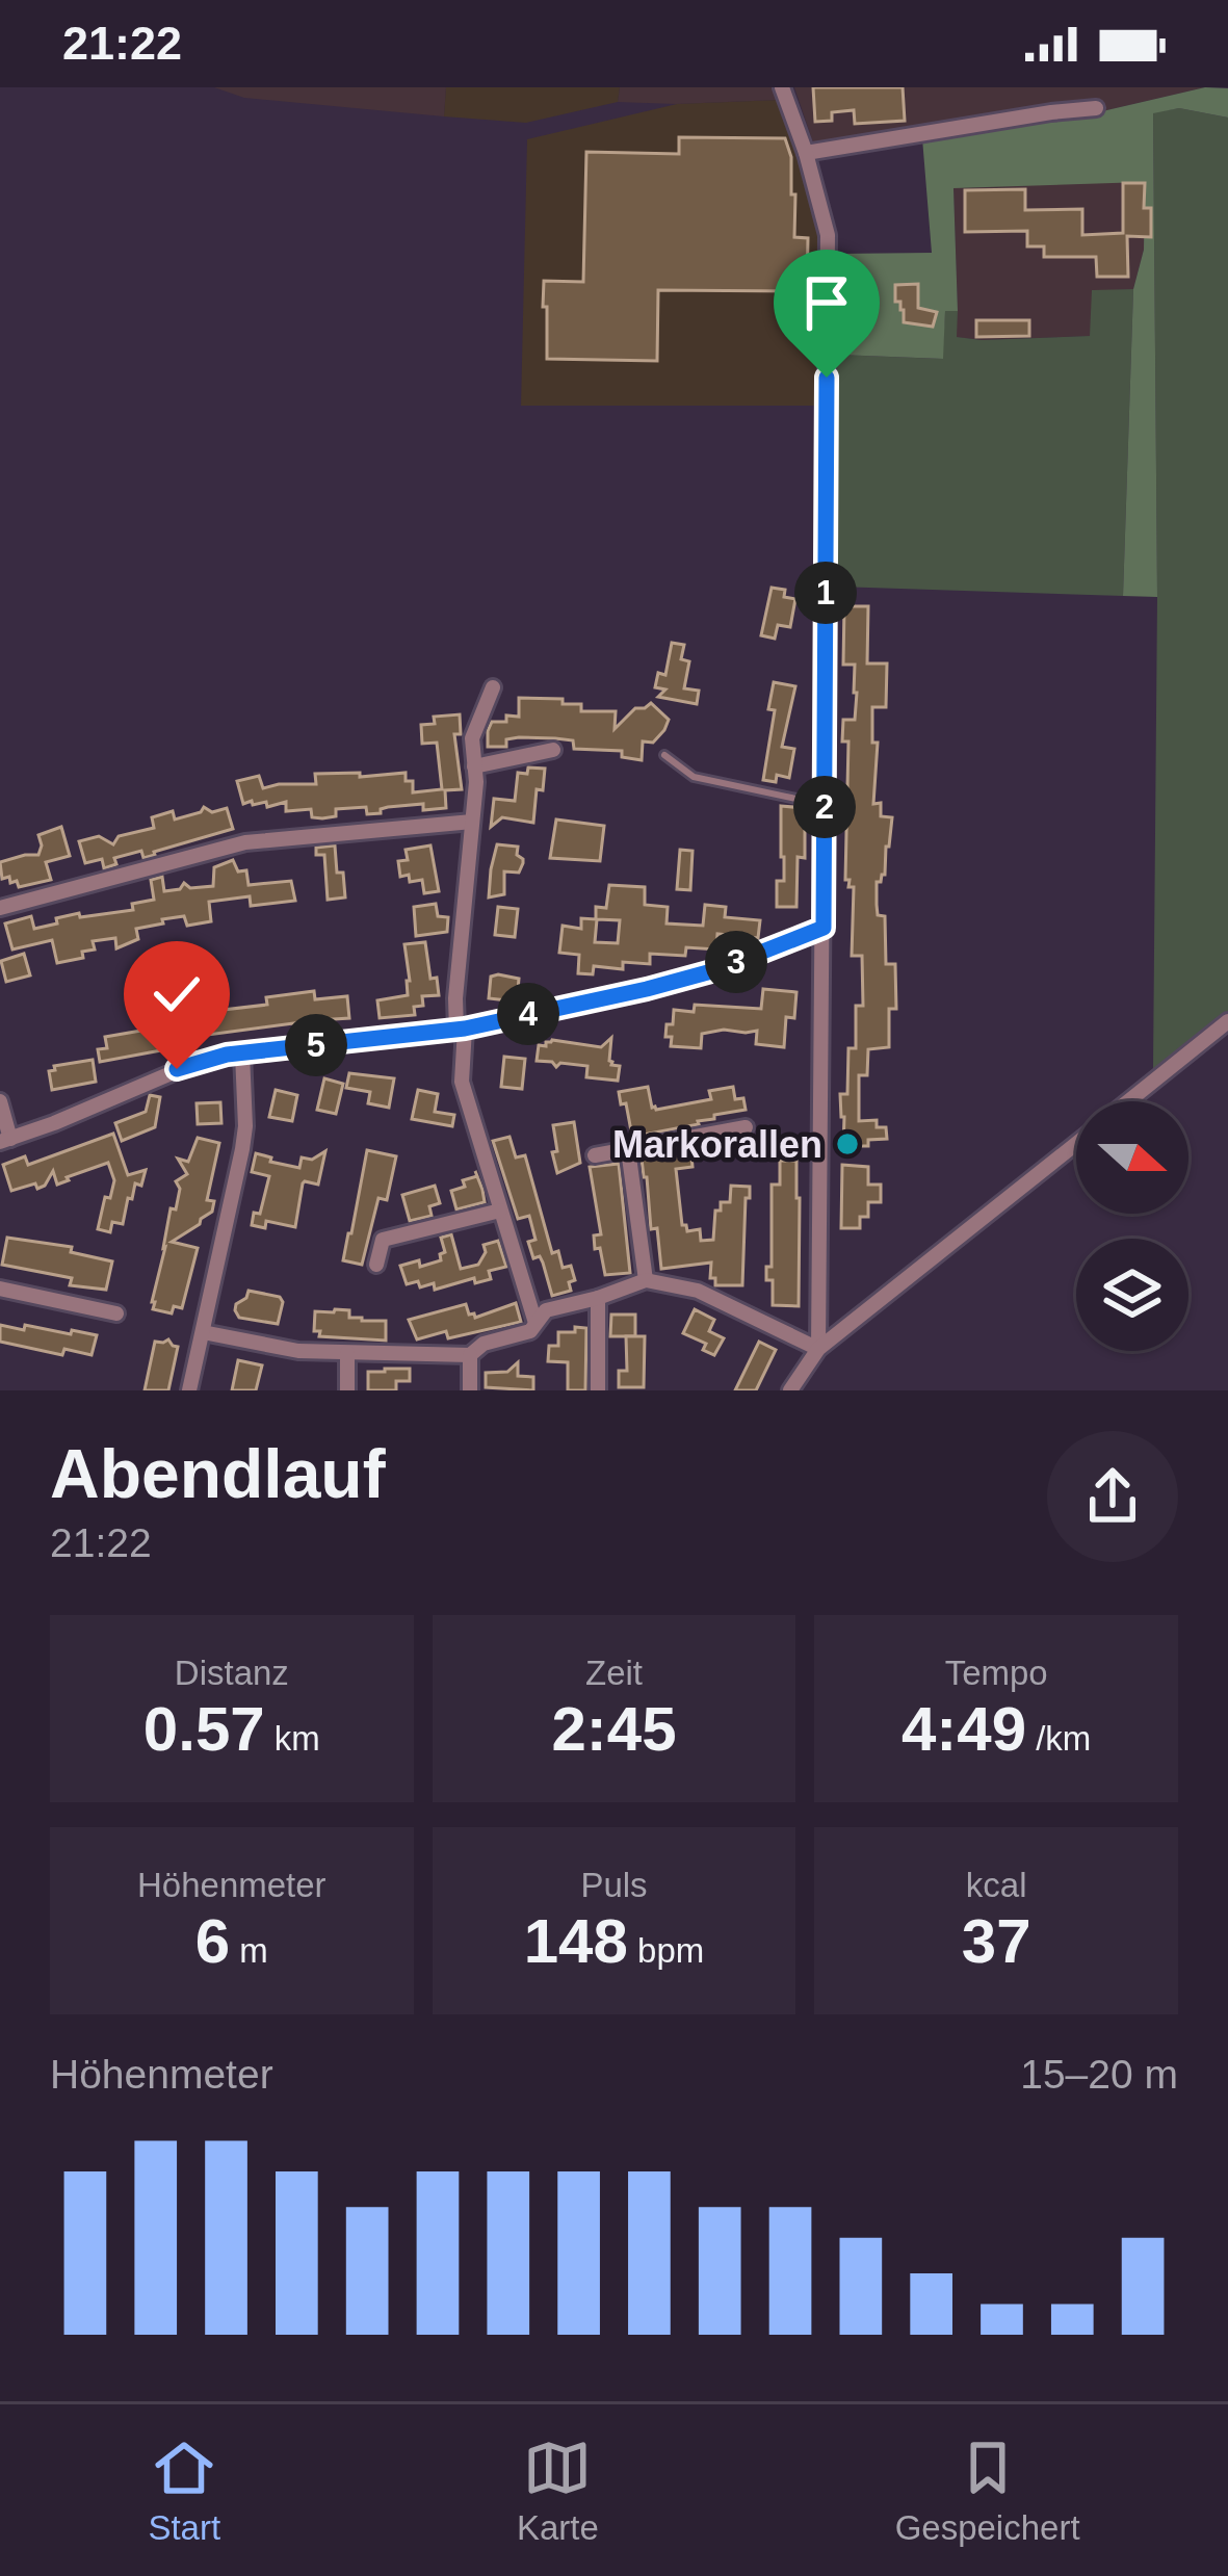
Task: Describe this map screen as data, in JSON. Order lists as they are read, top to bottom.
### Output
{
  "places": ["Markorallen"],
  "north": "right",
  "page": {
    "status": "21:22",
    "pins": [
      "1",
      "2",
      "3",
      "4",
      "5"
    ],
    "heading": ["Abendlauf", "21:22"],
    "stats": [
      ["Distanz", "0.57 km"],
      ["Zeit", "2:45"],
      ["Tempo", "4:49 /km"],
      ["Höhenmeter", "6 m"],
      ["Puls", "148 bpm"],
      ["kcal", "37"]
    ],
    "chart": ["Höhenmeter", "15–20 m"],
    "tabs": ["Start", "Karte", "Gespeichert"]
  }
}
